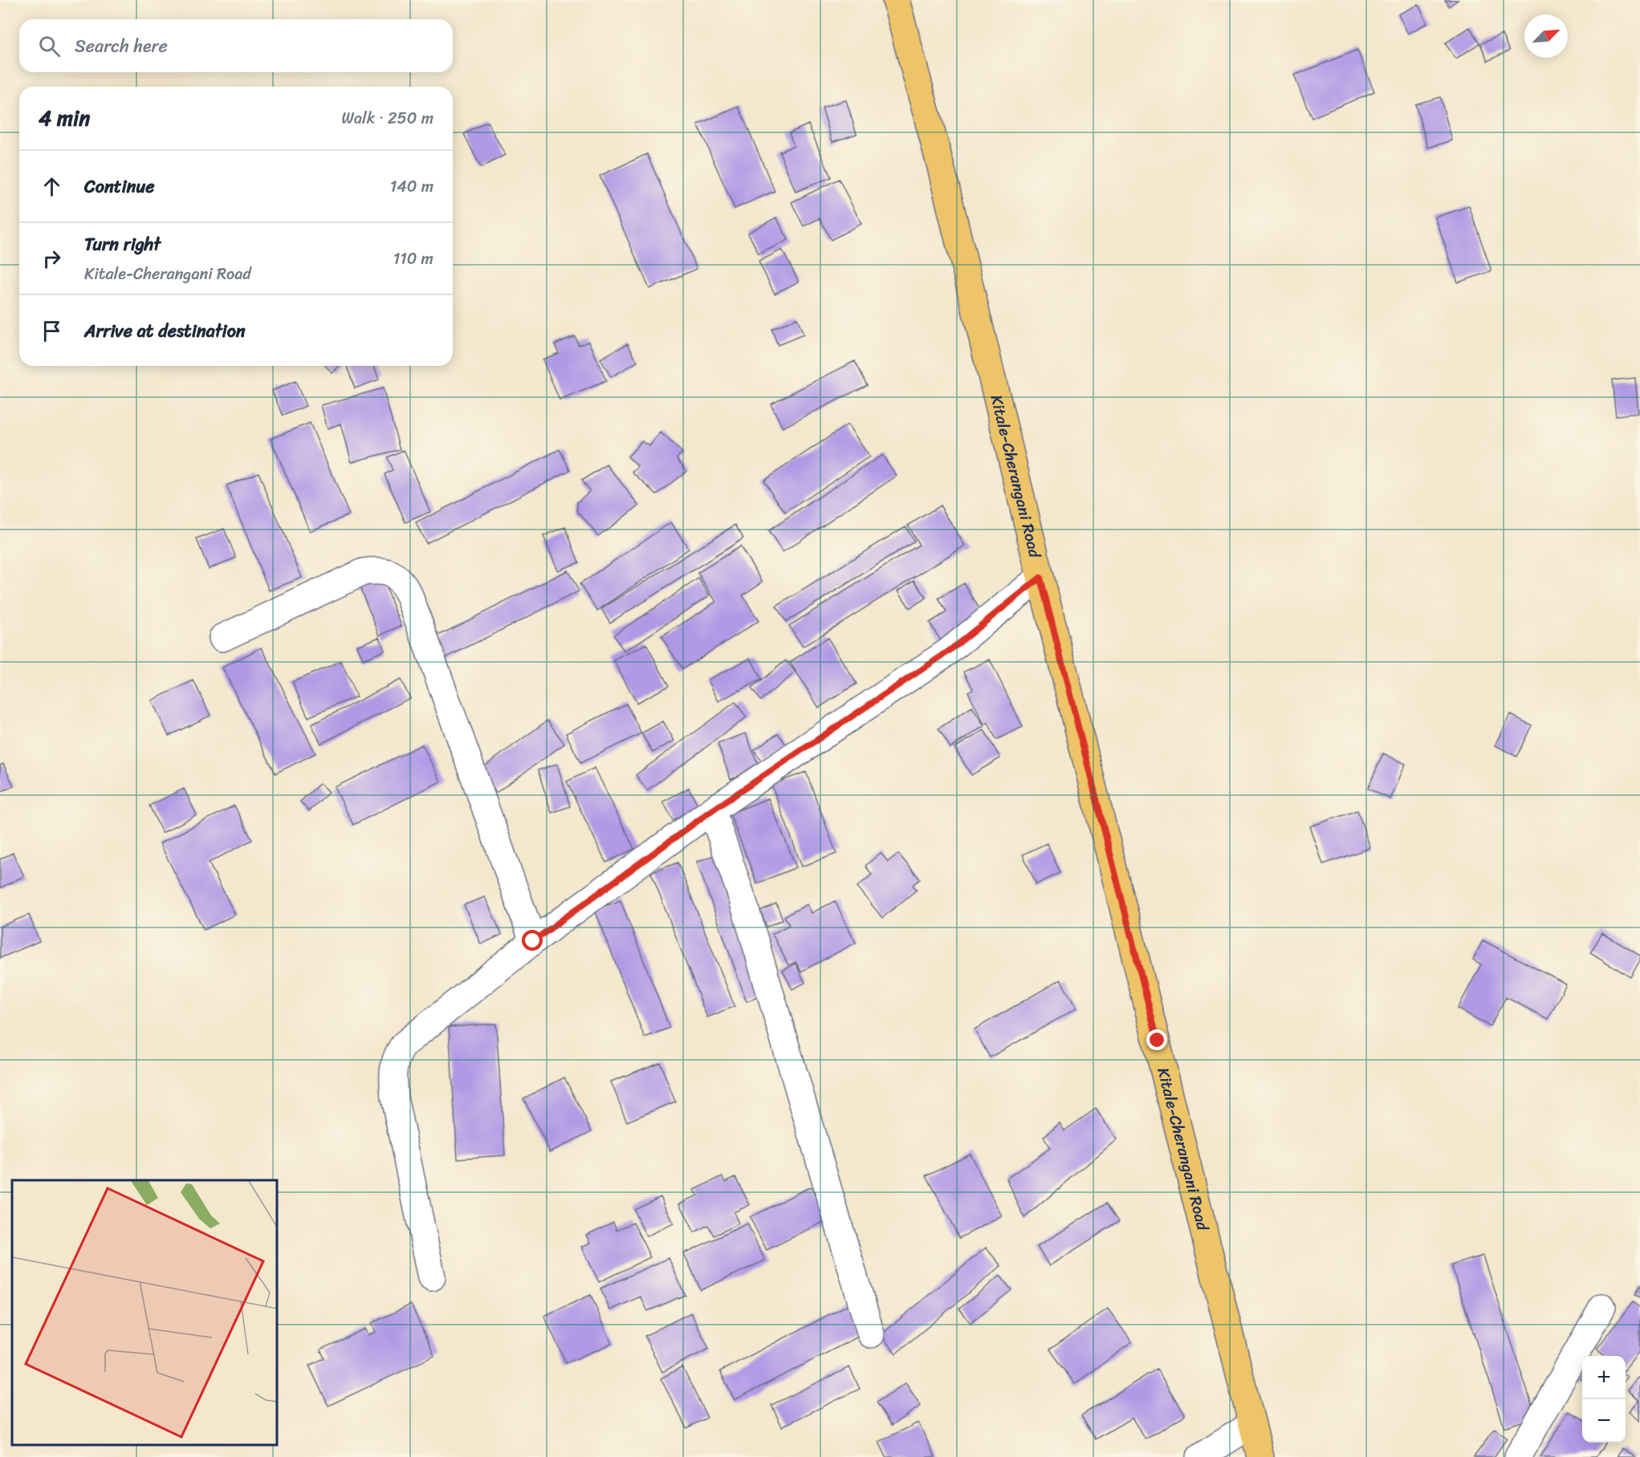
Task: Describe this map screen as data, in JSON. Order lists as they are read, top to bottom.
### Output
{
  "streets": {
    "main road": ["Kitale-Cherangani Road"]
  },
  "north": "top right",
  "page": {
    "search": "Search here",
    "heading": ["4 min", "Walk · 250 m"],
    "list": [
      ["Continue", "140 m"],
      ["Turn right", "Kitale-Cherangani Road", "110 m"],
      "Arrive at destination"
    ],
    "map_buttons": ["+", "−"]
  }
}
